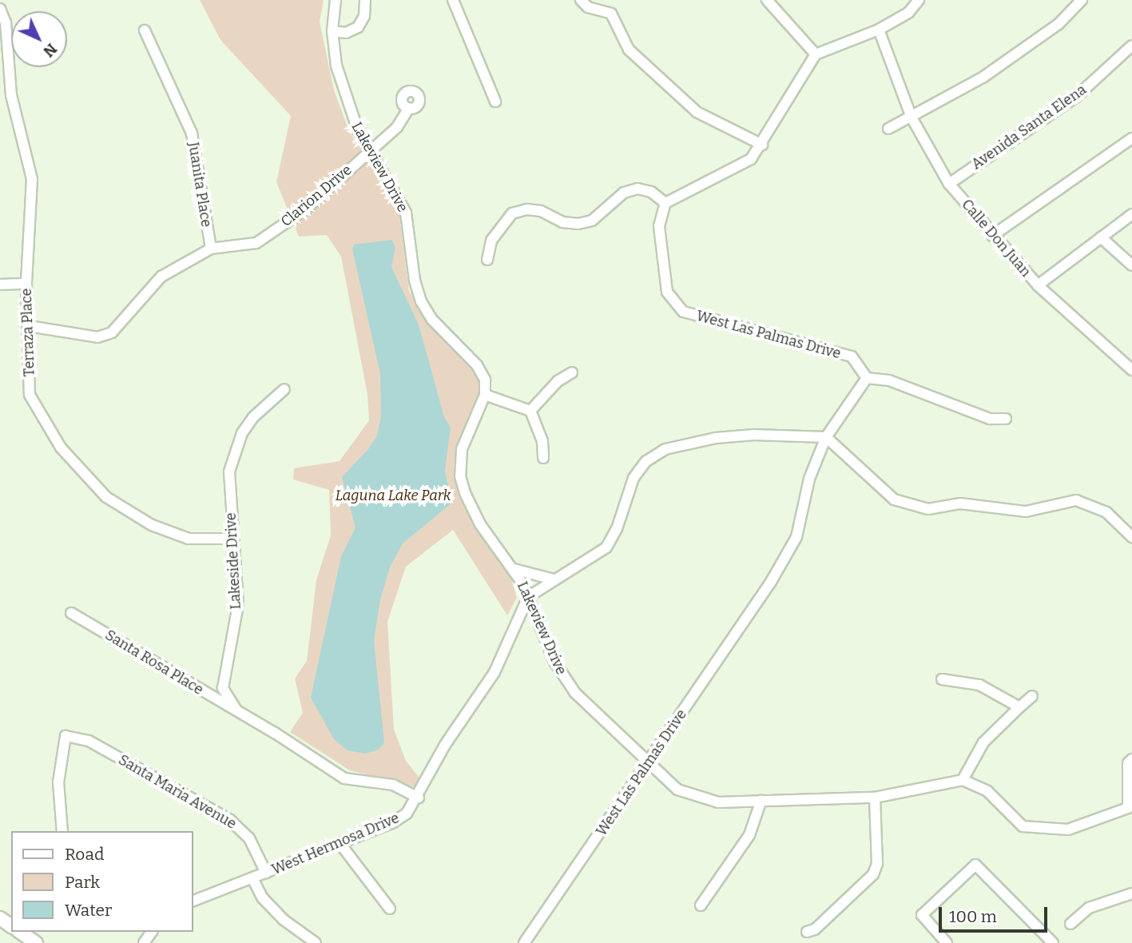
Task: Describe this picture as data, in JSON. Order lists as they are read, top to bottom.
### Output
{
  "streets": {
    "street": [
      "Avenida Santa Elena",
      "Lakeview Drive",
      "Juanita Place",
      "Clarion Drive",
      "Calle Don Juan",
      "Terraza Place",
      "West Las Palmas Drive",
      "Lakeside Drive",
      "Santa Rosa Place",
      "Santa Maria Avenue",
      "West Hermosa Drive"
    ]
  },
  "crossings": [
    ["Avenida Santa Elena", "Calle Don Juan"],
    ["Lakeview Drive", "Clarion Drive"],
    ["Lakeview Drive", "West Las Palmas Drive"],
    ["Lakeview Drive", "West Hermosa Drive"],
    ["Juanita Place", "Clarion Drive"],
    ["Clarion Drive", "Terraza Place"],
    ["Terraza Place", "Lakeside Drive"],
    ["Lakeside Drive", "Santa Rosa Place"],
    ["Lakeside Drive", "West Hermosa Drive"],
    ["Santa Maria Avenue", "West Hermosa Drive"]
  ],
  "parks": ["Laguna Lake Park"],
  "legend": ["Road", "Park", "Water"],
  "scale_bar": "100 m",
  "north": "bottom right"
}
